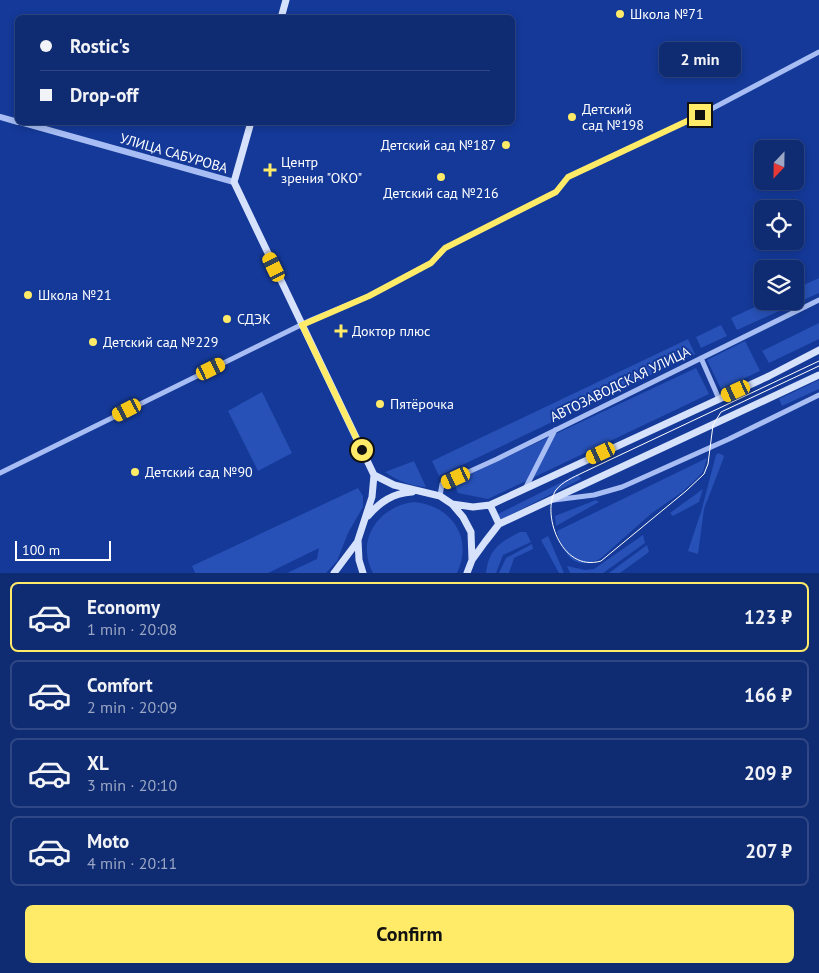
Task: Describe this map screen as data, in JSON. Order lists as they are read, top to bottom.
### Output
{
  "streets": {
    "street": ["УЛИЦА САБУРОВА", "АВТОЗАВОДСКАЯ УЛИЦА"]
  },
  "places": {
    "other": [
      "Школа №71",
      "Детский сад №198",
      "Детский сад №187",
      "Детский сад №216",
      "Школа №21",
      "СДЭК",
      "Детский сад №229",
      "Пятёрочка",
      "Детский сад №90"
    ],
    "health": ["Центр зрения \"ОКО\"", "Доктор плюс"]
  },
  "scale_bar": "100 m",
  "north": "bottom",
  "page": {
    "banner": ["Rostic's", "Drop-off"],
    "bubble": "2 min",
    "scale": "100 m",
    "list": [
      {
        "name": "Economy",
        "note": "1 min · 20:08",
        "value": "123 ₽"
      },
      {
        "name": "Comfort",
        "note": "2 min · 20:09",
        "value": "166 ₽"
      },
      {
        "name": "XL",
        "note": "3 min · 20:10",
        "value": "209 ₽"
      },
      {
        "name": "Moto",
        "note": "4 min · 20:11",
        "value": "207 ₽"
      }
    ],
    "buttons": "Confirm"
  }
}
